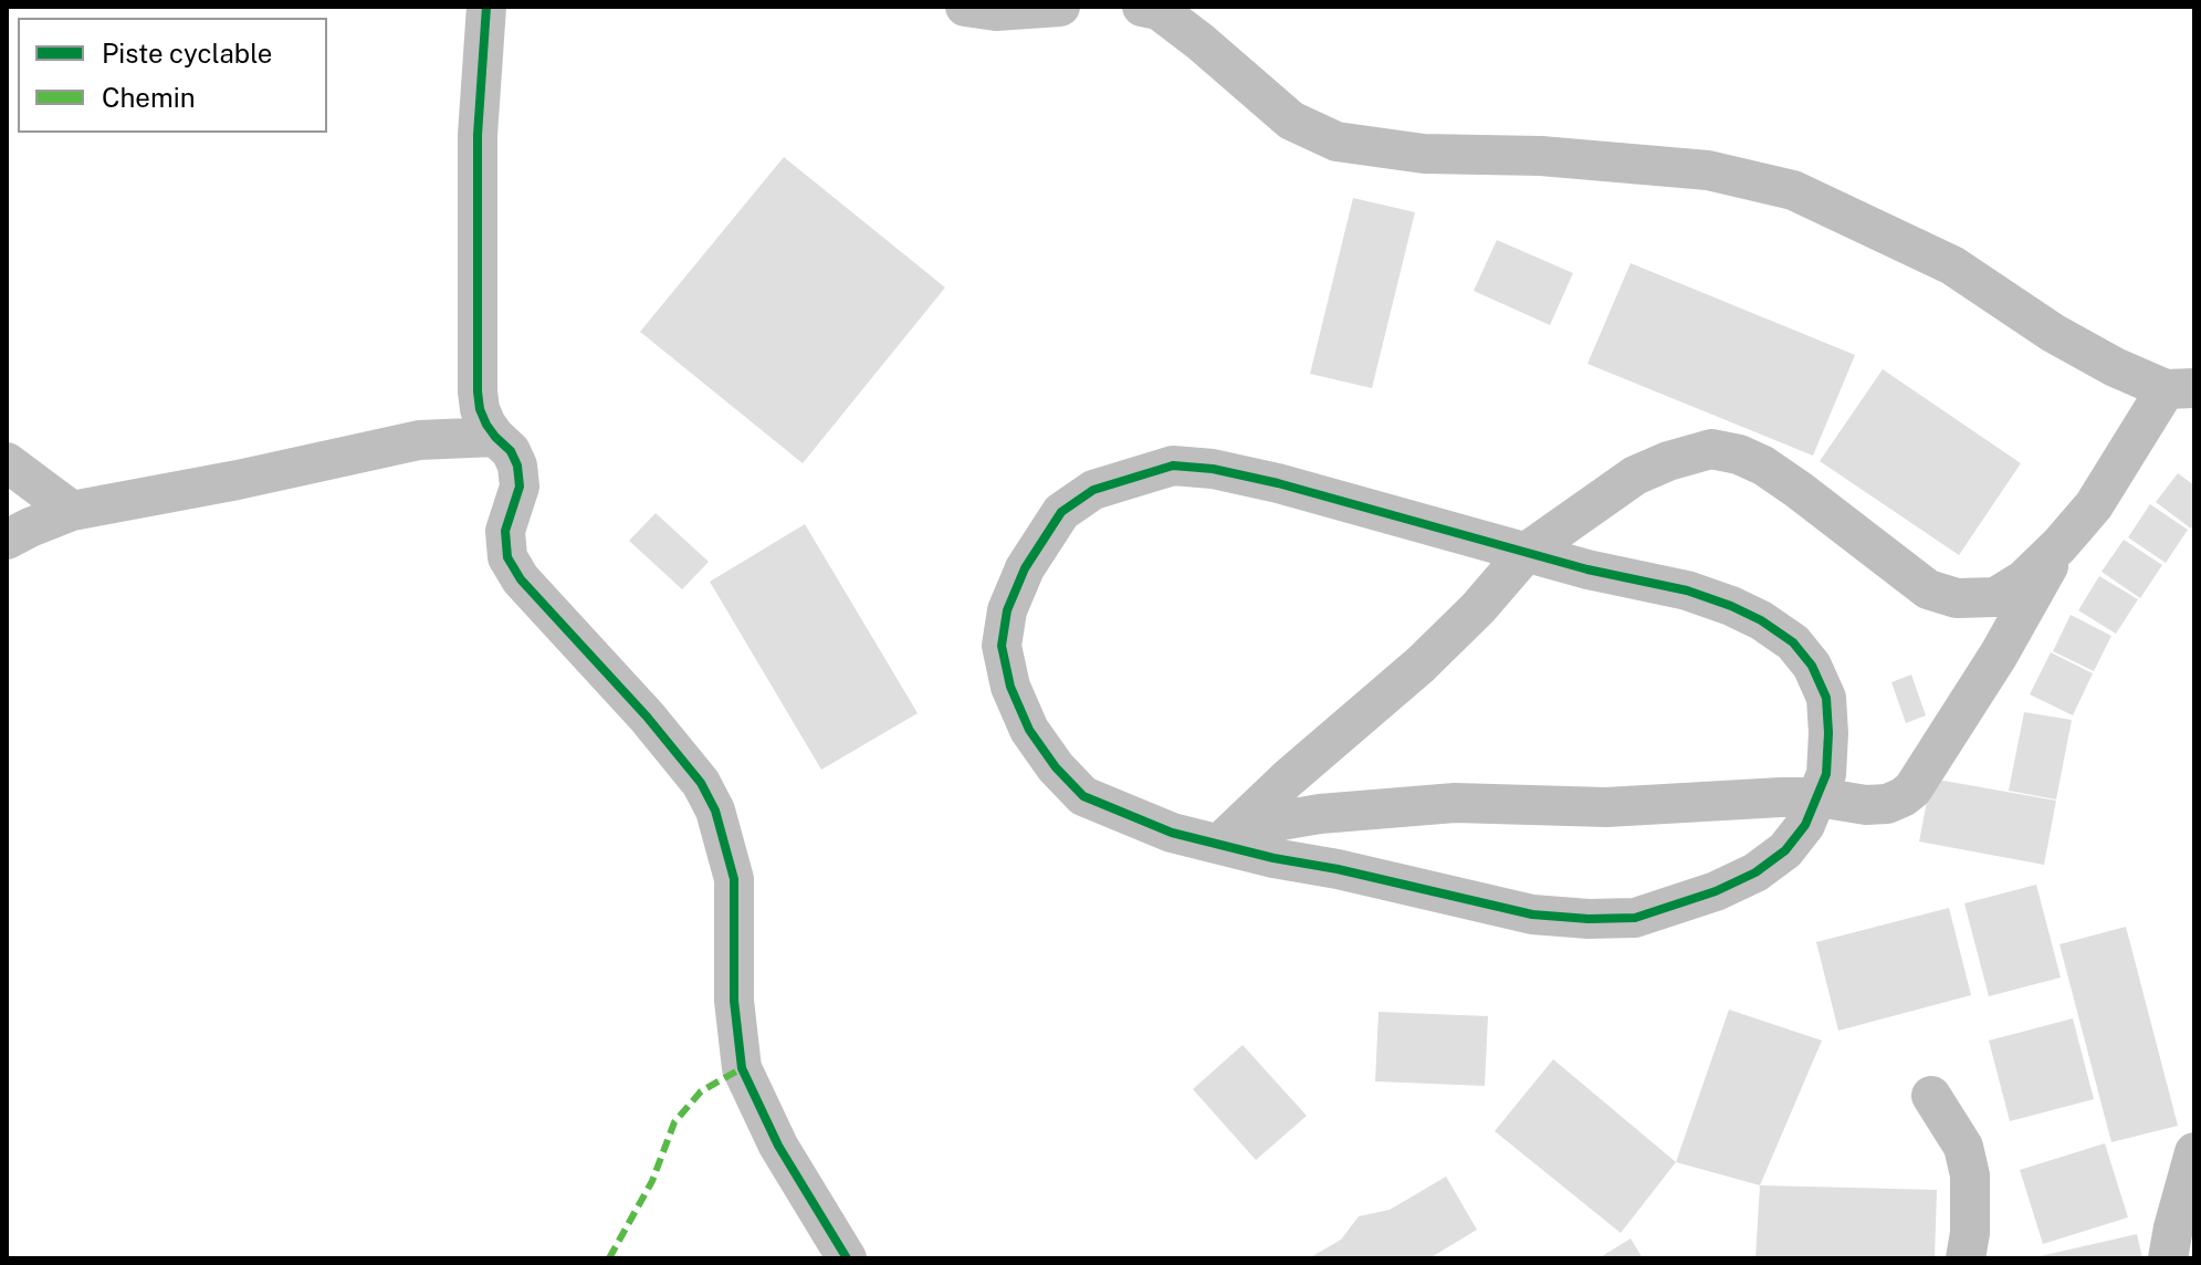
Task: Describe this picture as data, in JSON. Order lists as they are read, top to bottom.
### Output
{
  "legend": ["Piste cyclable", "Chemin"]
}
